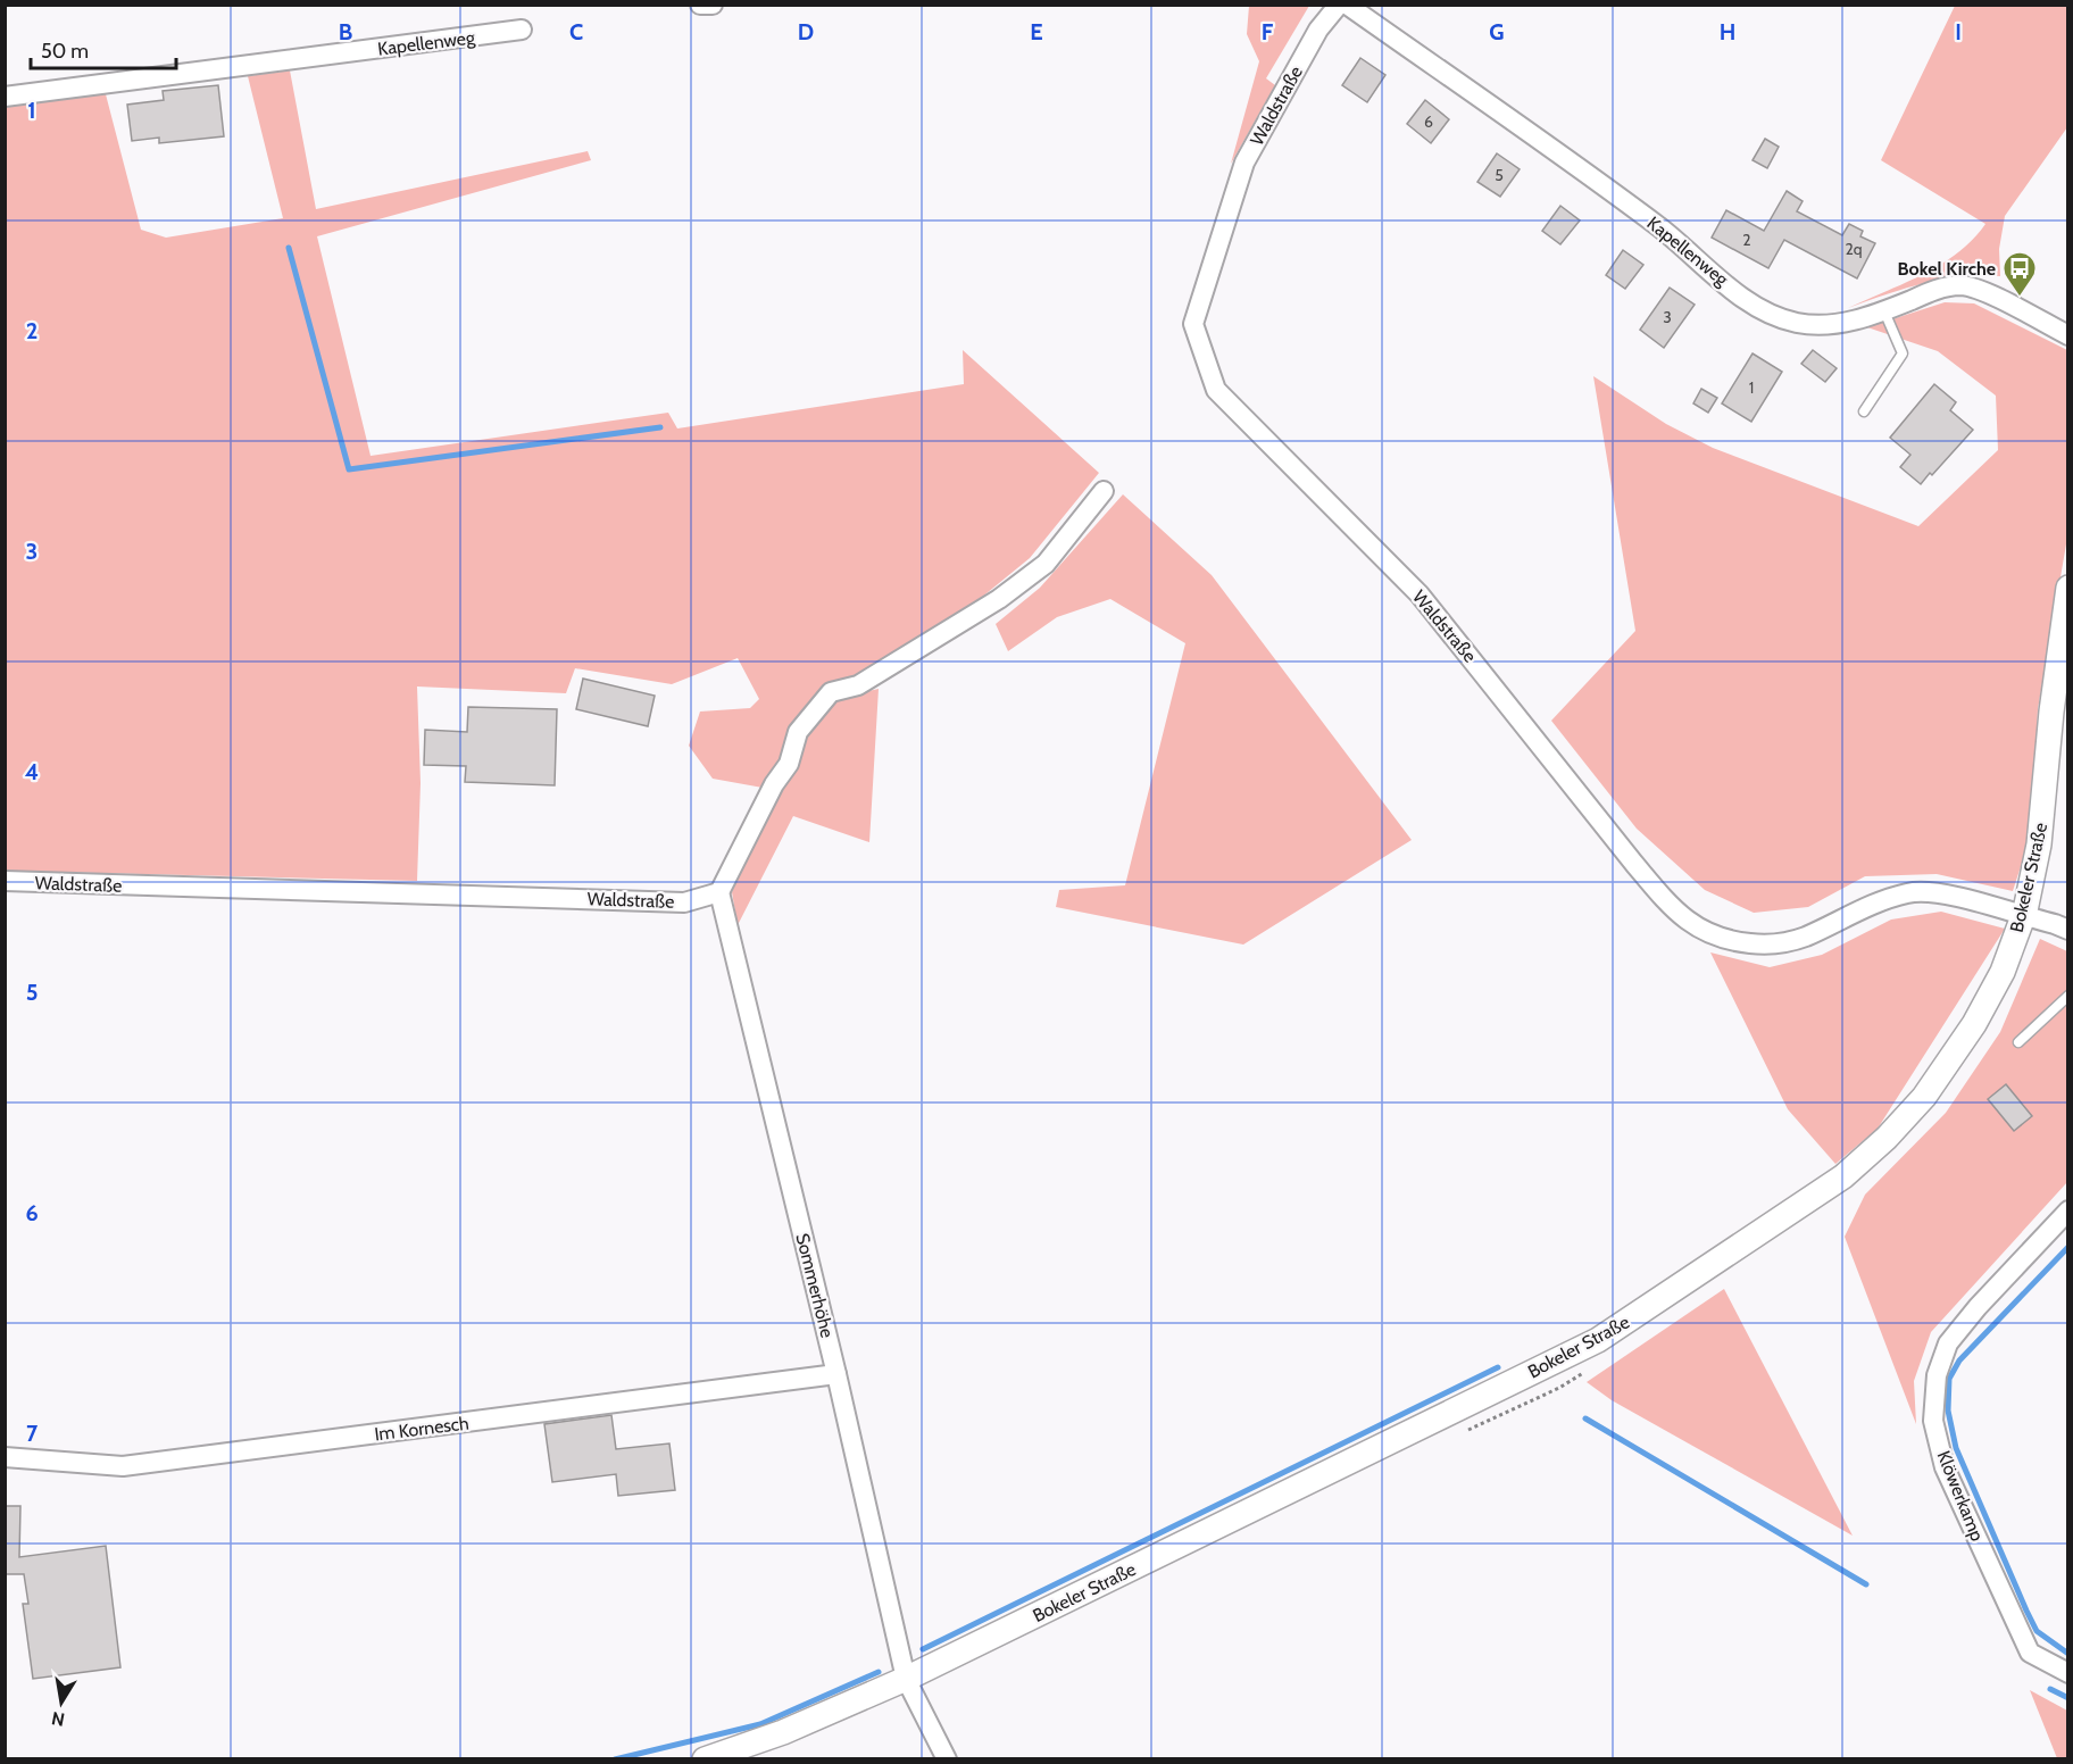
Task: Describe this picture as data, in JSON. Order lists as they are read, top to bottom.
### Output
{
  "streets": {
    "street": [
      "Kapellenweg",
      "Waldstraße",
      "Bokeler Straße",
      "Sommerhöhe",
      "Im Kornesch",
      "Klöwerkamp"
    ]
  },
  "crossings": [
    ["Waldstraße", "Bokeler Straße"],
    ["Waldstraße", "Sommerhöhe"],
    ["Bokeler Straße", "Sommerhöhe"],
    ["Sommerhöhe", "Im Kornesch"]
  ],
  "places": {
    "bus stop": ["Bokel Kirche"]
  },
  "house_numbers": [
    "6",
    "5",
    "2",
    "2q",
    "3",
    "1"
  ],
  "scale_bar": "50 m",
  "north": "bottom",
  "grid": {
    "columns": [
      "B",
      "C",
      "D",
      "E",
      "F",
      "G",
      "H",
      "I"
    ],
    "rows": [
      "1",
      "2",
      "3",
      "4",
      "5",
      "6",
      "7"
    ]
  }
}
